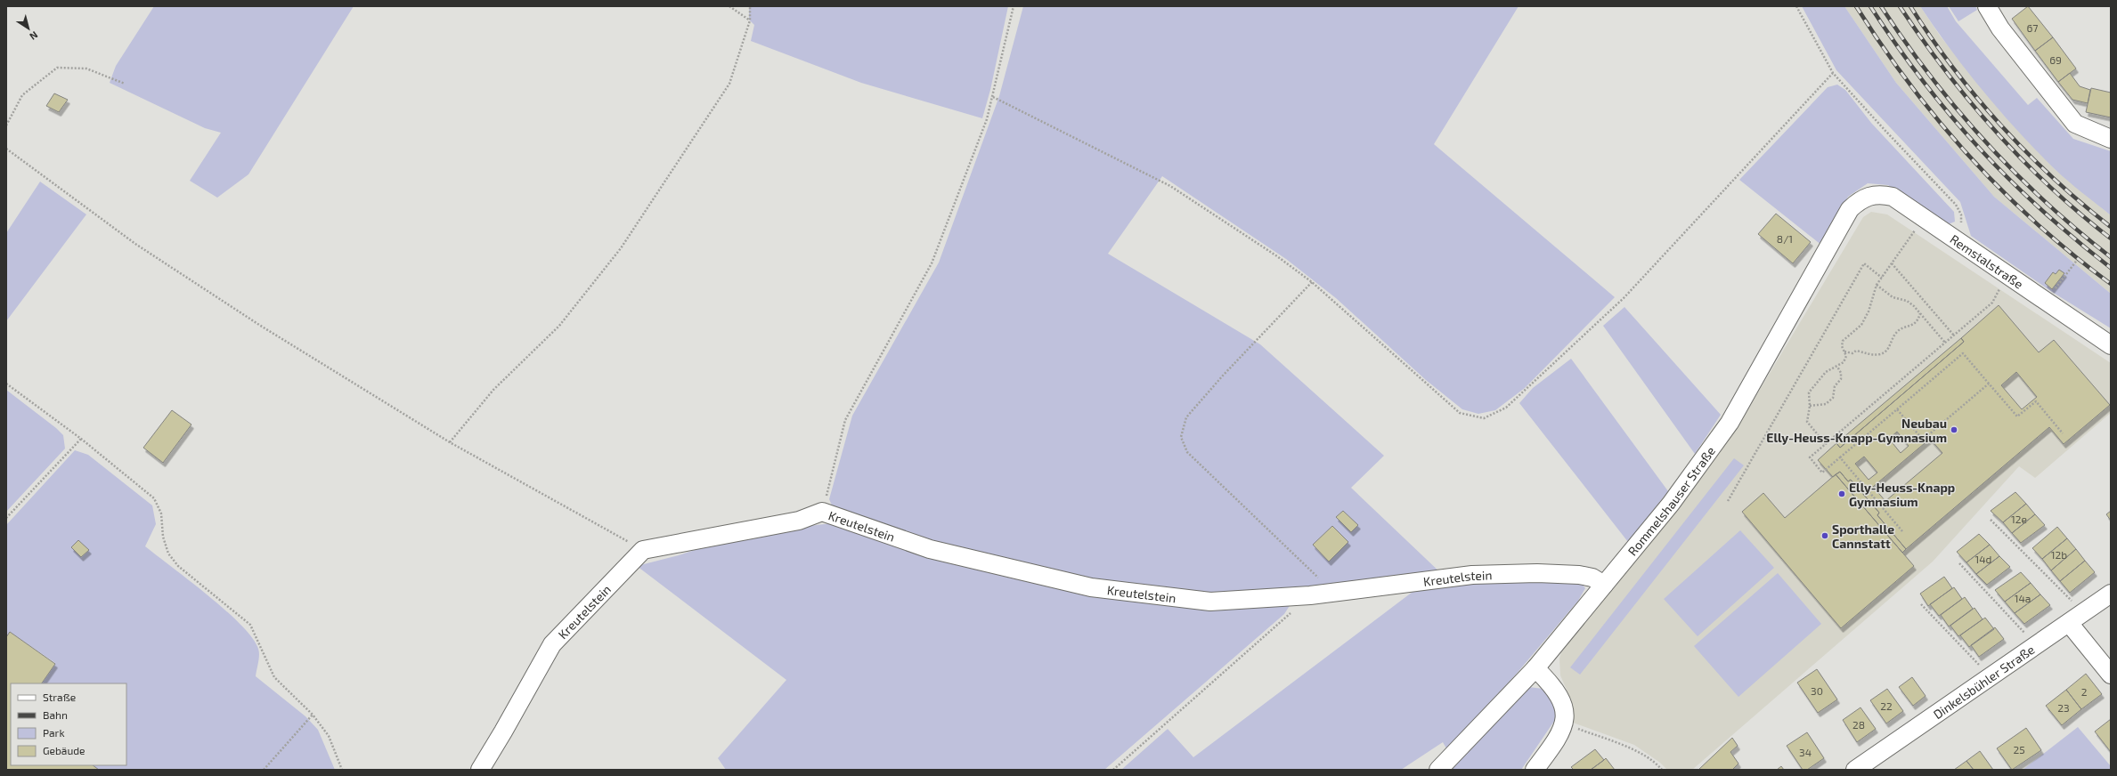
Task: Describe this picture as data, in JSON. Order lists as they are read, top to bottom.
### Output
{
  "streets": {
    "street": [
      "Remstalstraße",
      "Rommelshauser Straße",
      "Kreutelstein",
      "Dinkelsbühler Straße"
    ]
  },
  "crossings": [
    ["Remstalstraße", "Rommelshauser Straße"],
    ["Rommelshauser Straße", "Kreutelstein"]
  ],
  "places": ["Neubau Elly-Heuss-Knapp-Gymnasium", "Elly-Heuss-Knapp Gymnasium", "Sporthalle Cannstatt"],
  "house_numbers": [
    "67",
    "69",
    "8/1",
    "12e",
    "12b",
    "14d",
    "14a",
    "30",
    "2",
    "22",
    "23",
    "28",
    "25",
    "34"
  ],
  "legend": [
    "Straße",
    "Bahn",
    "Park",
    "Gebäude"
  ],
  "north": "bottom right"
}
